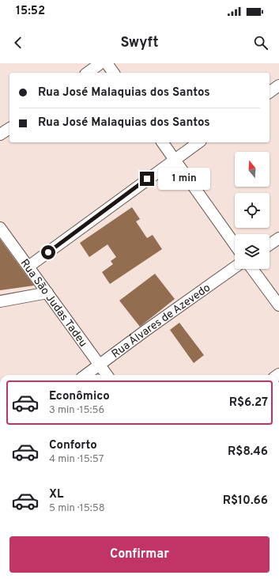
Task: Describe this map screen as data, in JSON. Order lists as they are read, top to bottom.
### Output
{
  "streets": {
    "street": ["Rua São Judas Tadeu", "Rua Álvares de Azevedo"]
  },
  "crossings": [
    ["Rua São Judas Tadeu", "Rua Álvares de Azevedo"]
  ],
  "north": "top",
  "page": {
    "status": "15:52",
    "header": "Swyft",
    "banner": ["Rua José Malaquias dos Santos", "Rua José Malaquias dos Santos"],
    "bubble": "1 min",
    "list": [
      {
        "name": "Econômico",
        "note": "3 min · 15:56",
        "value": "R$6.27"
      },
      {
        "name": "Conforto",
        "note": "4 min · 15:57",
        "value": "R$8.46"
      },
      {
        "name": "XL",
        "note": "5 min · 15:58",
        "value": "R$10.66"
      }
    ],
    "buttons": "Confirmar"
  }
}
